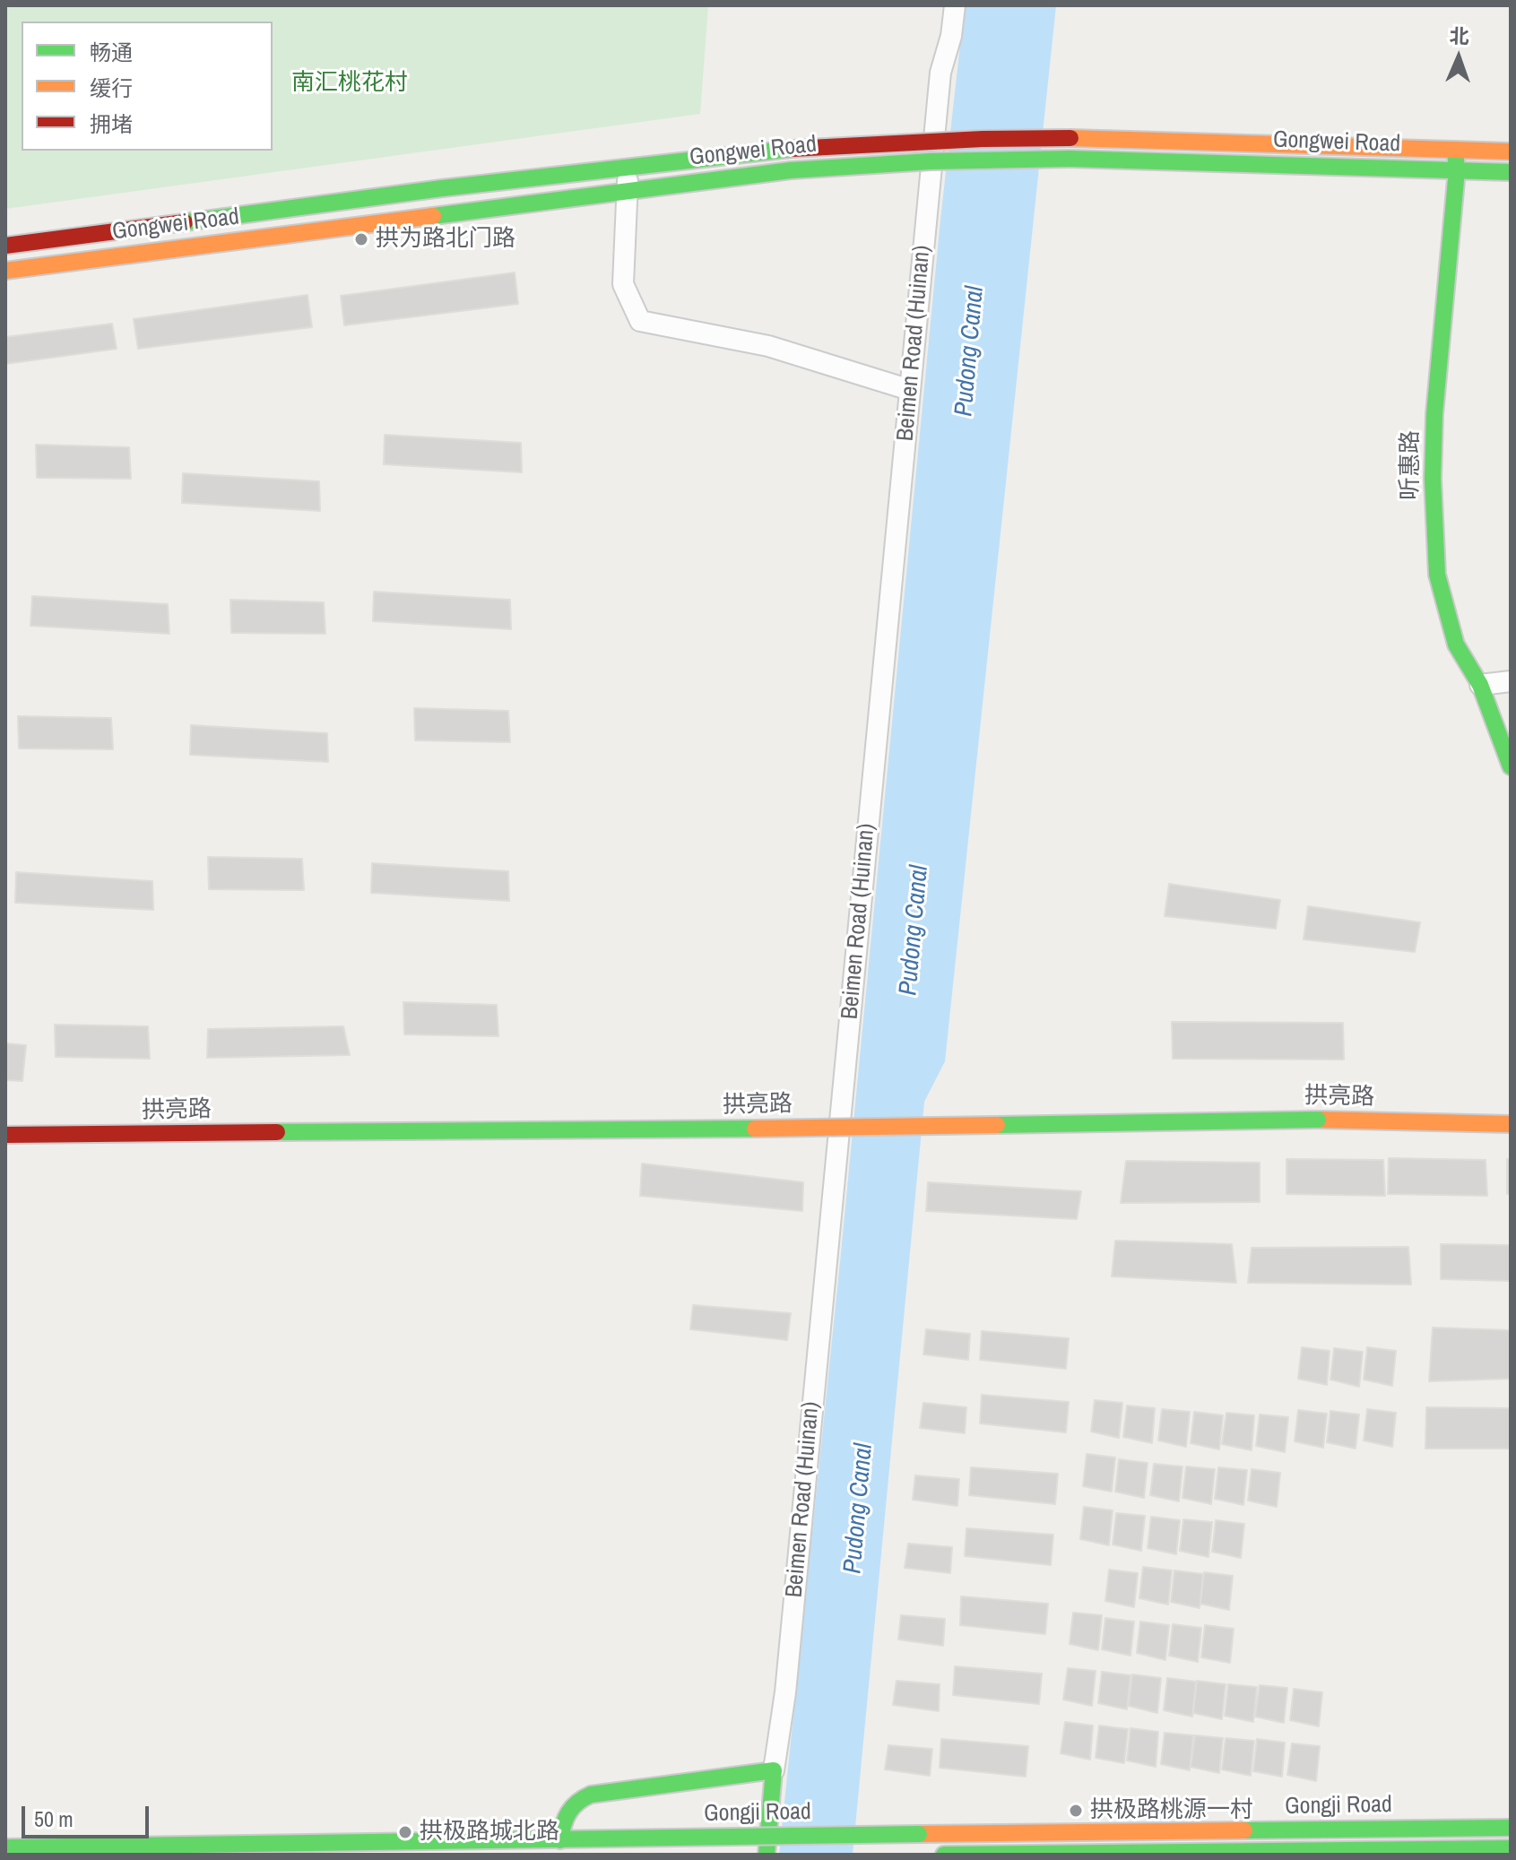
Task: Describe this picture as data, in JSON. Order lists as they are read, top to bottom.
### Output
{
  "streets": {
    "main road": [
      "Gongwei Road",
      "Beimen Road (Huinan)",
      "听惠路",
      "拱亮路",
      "Gongji Road"
    ]
  },
  "crossings": [
    ["Gongwei Road", "听惠路"]
  ],
  "water": ["Pudong Canal"],
  "parks": ["南汇桃花村"],
  "places": ["拱为路北门路", "拱极路桃源一村", "拱极路城北路"],
  "legend": ["畅通", "缓行", "拥堵"],
  "scale_bar": "50 m",
  "north": "top"
}
